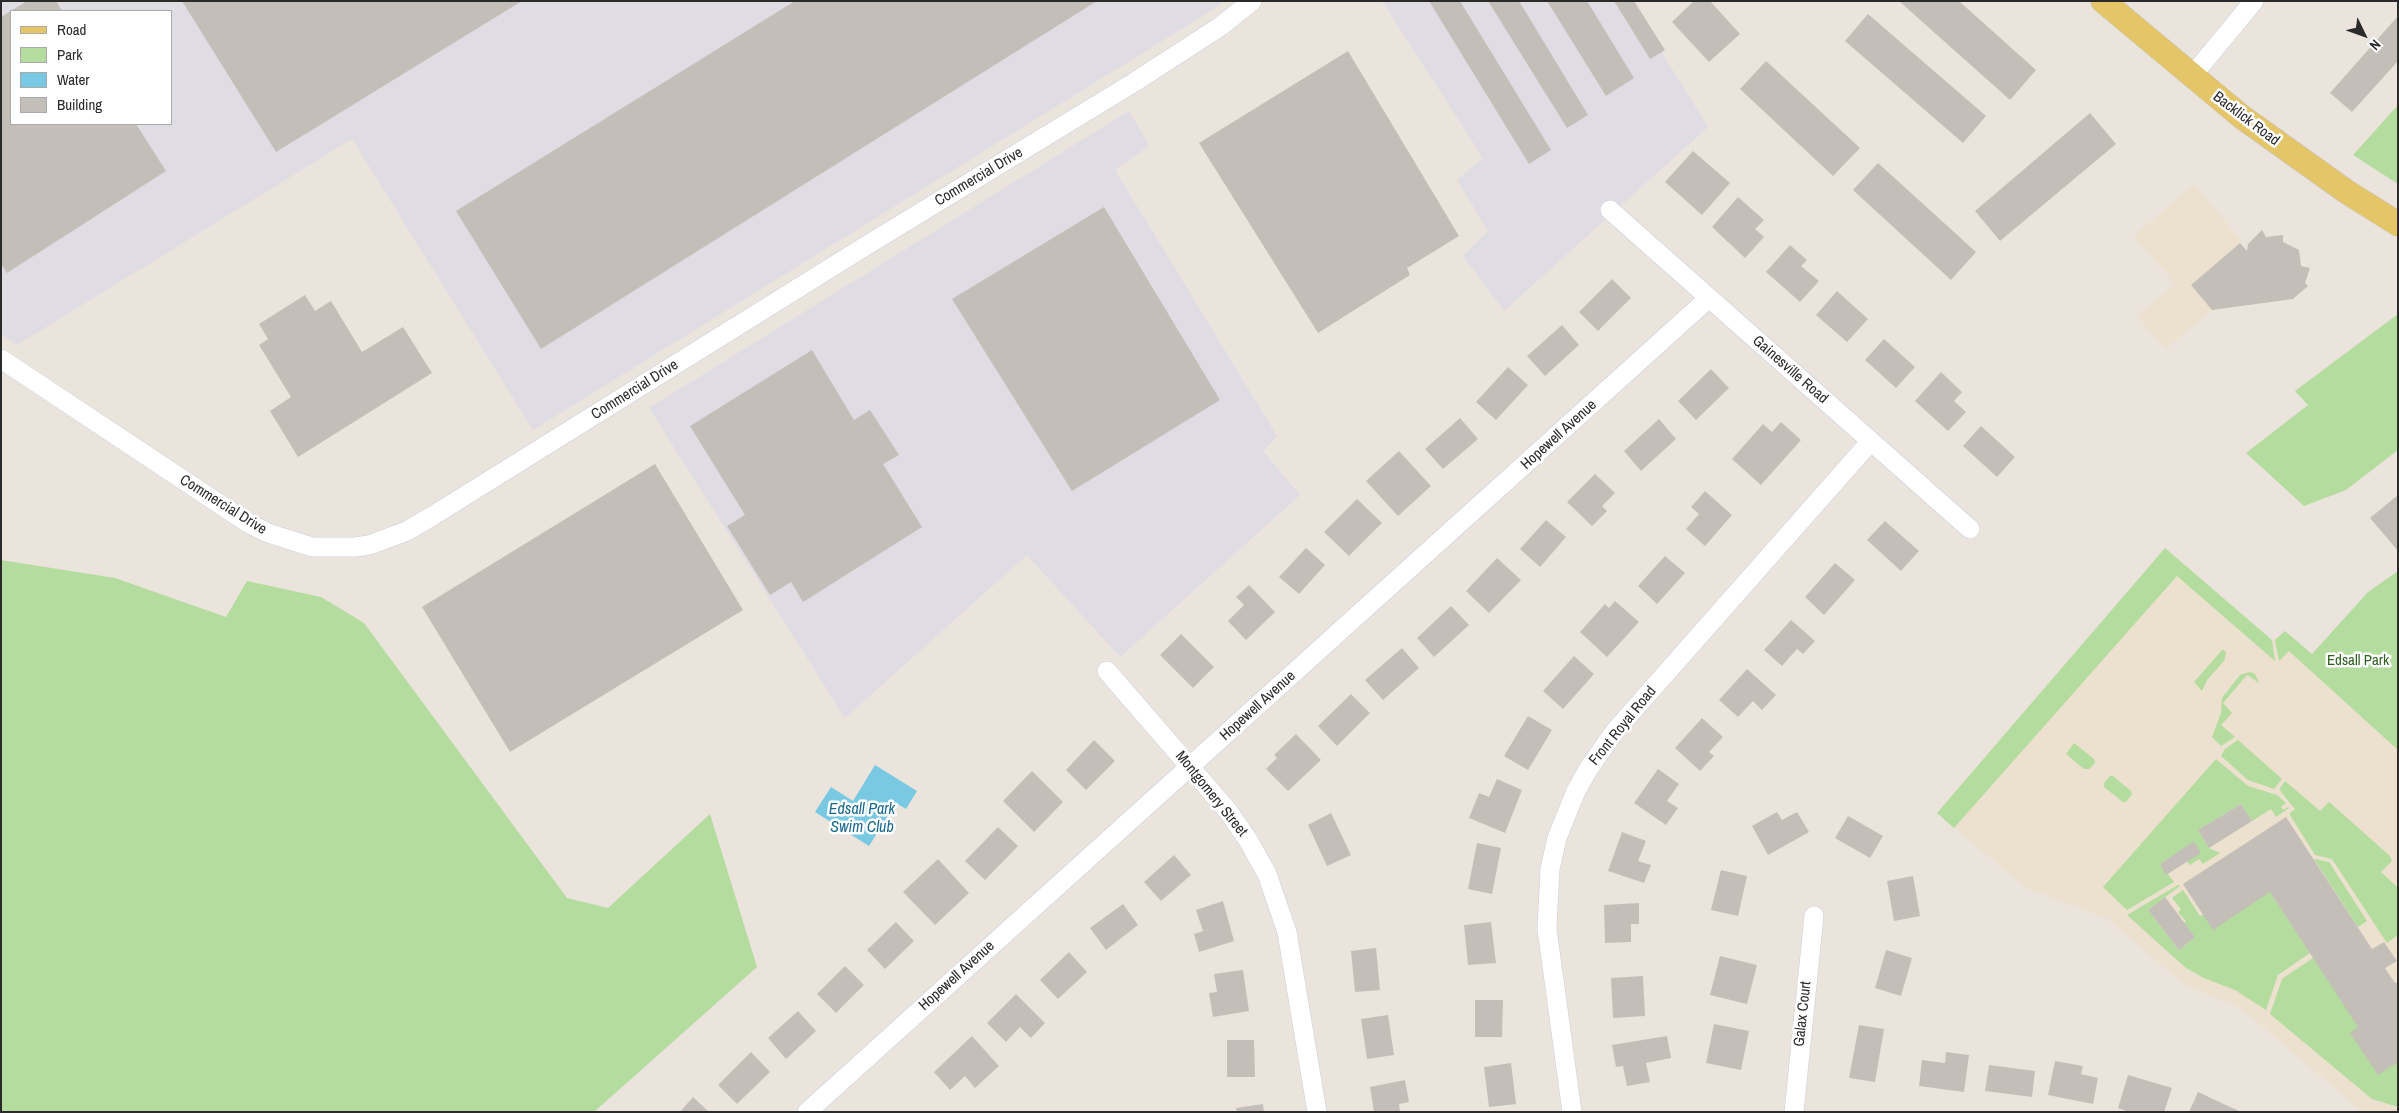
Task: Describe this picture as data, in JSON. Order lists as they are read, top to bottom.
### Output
{
  "streets": {
    "main road": ["Backlick Road"],
    "street": [
      "Commercial Drive",
      "Gainesville Road",
      "Hopewell Avenue",
      "Front Royal Road",
      "Montgomery Street",
      "Galax Court"
    ]
  },
  "crossings": [
    ["Gainesville Road", "Hopewell Avenue"],
    ["Gainesville Road", "Front Royal Road"],
    ["Hopewell Avenue", "Montgomery Street"]
  ],
  "water": ["Edsall Park Swim Club"],
  "parks": ["Edsall Park"],
  "legend": [
    "Road",
    "Park",
    "Water",
    "Building"
  ],
  "north": "bottom right"
}
